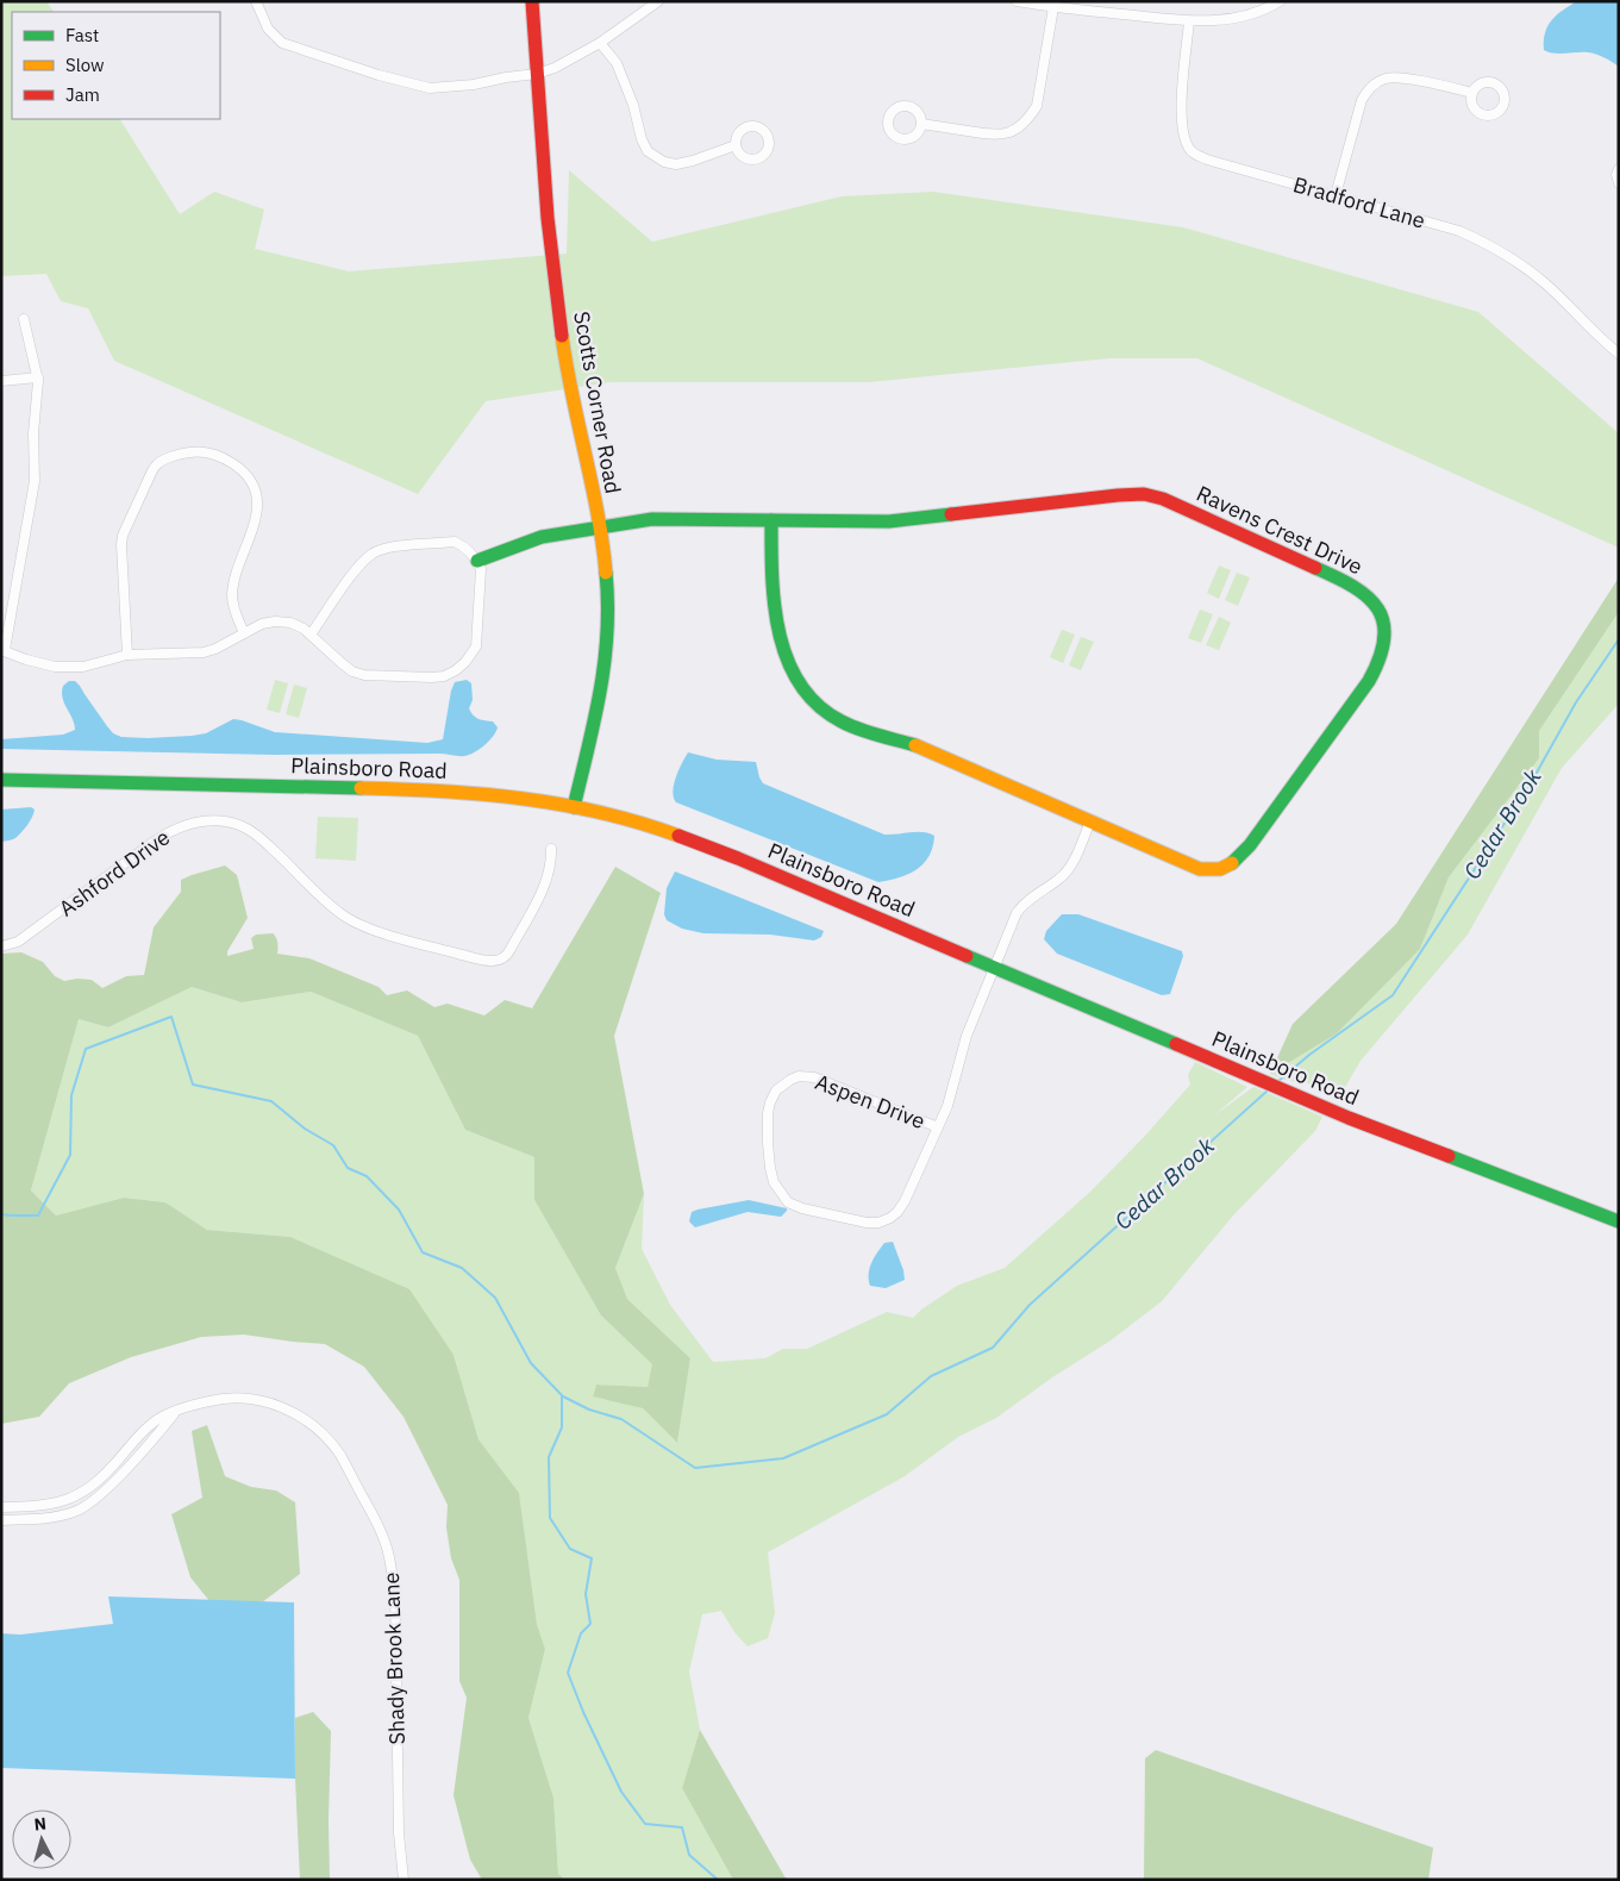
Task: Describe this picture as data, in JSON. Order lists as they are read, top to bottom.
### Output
{
  "streets": {
    "street": [
      "Bradford Lane",
      "Scotts Corner Road",
      "Ravens Crest Drive",
      "Plainsboro Road",
      "Ashford Drive",
      "Aspen Drive",
      "Shady Brook Lane"
    ]
  },
  "crossings": [
    ["Scotts Corner Road", "Ravens Crest Drive"],
    ["Scotts Corner Road", "Plainsboro Road"],
    ["Plainsboro Road", "Aspen Drive"]
  ],
  "water": ["Cedar Brook"],
  "legend": ["Fast", "Slow", "Jam"],
  "north": "top"
}
